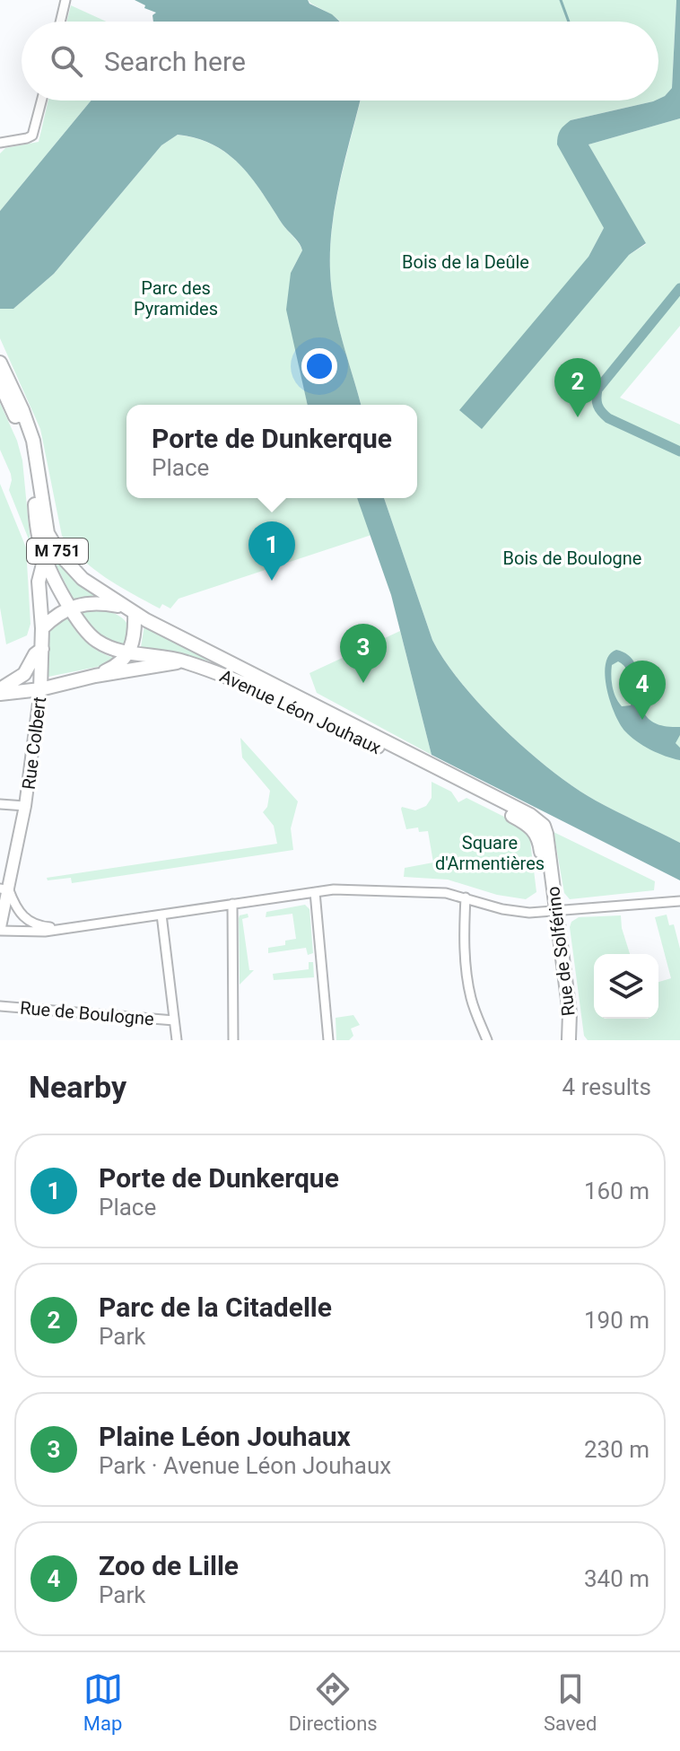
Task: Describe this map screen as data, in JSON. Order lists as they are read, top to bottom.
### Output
{
  "streets": {
    "main road": [
      "M 751",
      "Avenue Léon Jouhaux",
      "Rue Colbert",
      "Rue de Solférino"
    ],
    "street": ["Rue de Boulogne"]
  },
  "crossings": [
    ["Avenue Léon Jouhaux", "Rue Colbert"],
    ["Avenue Léon Jouhaux", "Rue de Solférino"]
  ],
  "parks": [
    "Bois de la Deûle",
    "Parc des Pyramides",
    "Bois de Boulogne",
    "Square d'Armentières"
  ],
  "page": {
    "search": "Search here",
    "pins": [
      "2",
      "1",
      "3",
      "4"
    ],
    "popup": ["Porte de Dunkerque", "Place"],
    "heading": ["Nearby", "4 results"],
    "list": [
      {
        "mark": "1",
        "name": "Porte de Dunkerque",
        "note": "Place",
        "value": "160 m"
      },
      {
        "mark": "2",
        "name": "Parc de la Citadelle",
        "note": "Park",
        "value": "190 m"
      },
      {
        "mark": "3",
        "name": "Plaine Léon Jouhaux",
        "note": "Park · Avenue Léon Jouhaux",
        "value": "230 m"
      },
      {
        "mark": "4",
        "name": "Zoo de Lille",
        "note": "Park",
        "value": "340 m"
      }
    ],
    "nav": ["Map", "Directions", "Saved"]
  }
}
